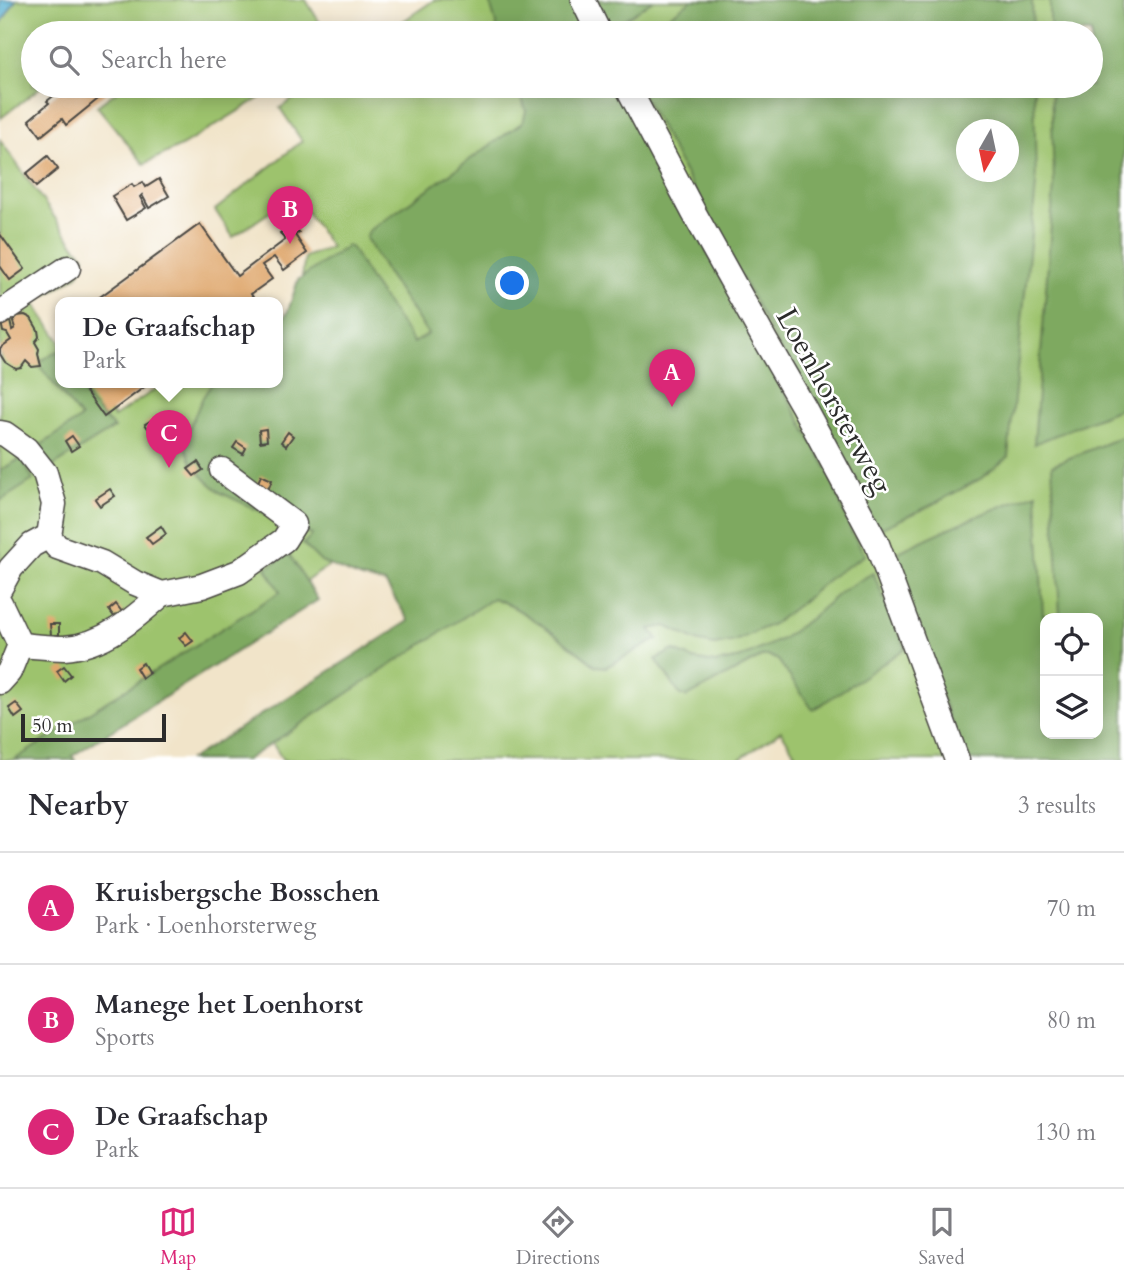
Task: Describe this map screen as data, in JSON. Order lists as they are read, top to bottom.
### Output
{
  "streets": {
    "street": ["Loenhorsterweg"]
  },
  "scale_bar": "50 m",
  "north": "bottom",
  "page": {
    "search": "Search here",
    "pins": ["B", "A", "C"],
    "popup": ["De Graafschap", "Park"],
    "scale": "50 m",
    "heading": ["Nearby", "3 results"],
    "list": [
      {
        "mark": "A",
        "name": "Kruisbergsche Bosschen",
        "note": "Park · Loenhorsterweg",
        "value": "70 m"
      },
      {
        "mark": "B",
        "name": "Manege het Loenhorst",
        "note": "Sports",
        "value": "80 m"
      },
      {
        "mark": "C",
        "name": "De Graafschap",
        "note": "Park",
        "value": "130 m"
      }
    ],
    "nav": ["Map", "Directions", "Saved"]
  }
}
